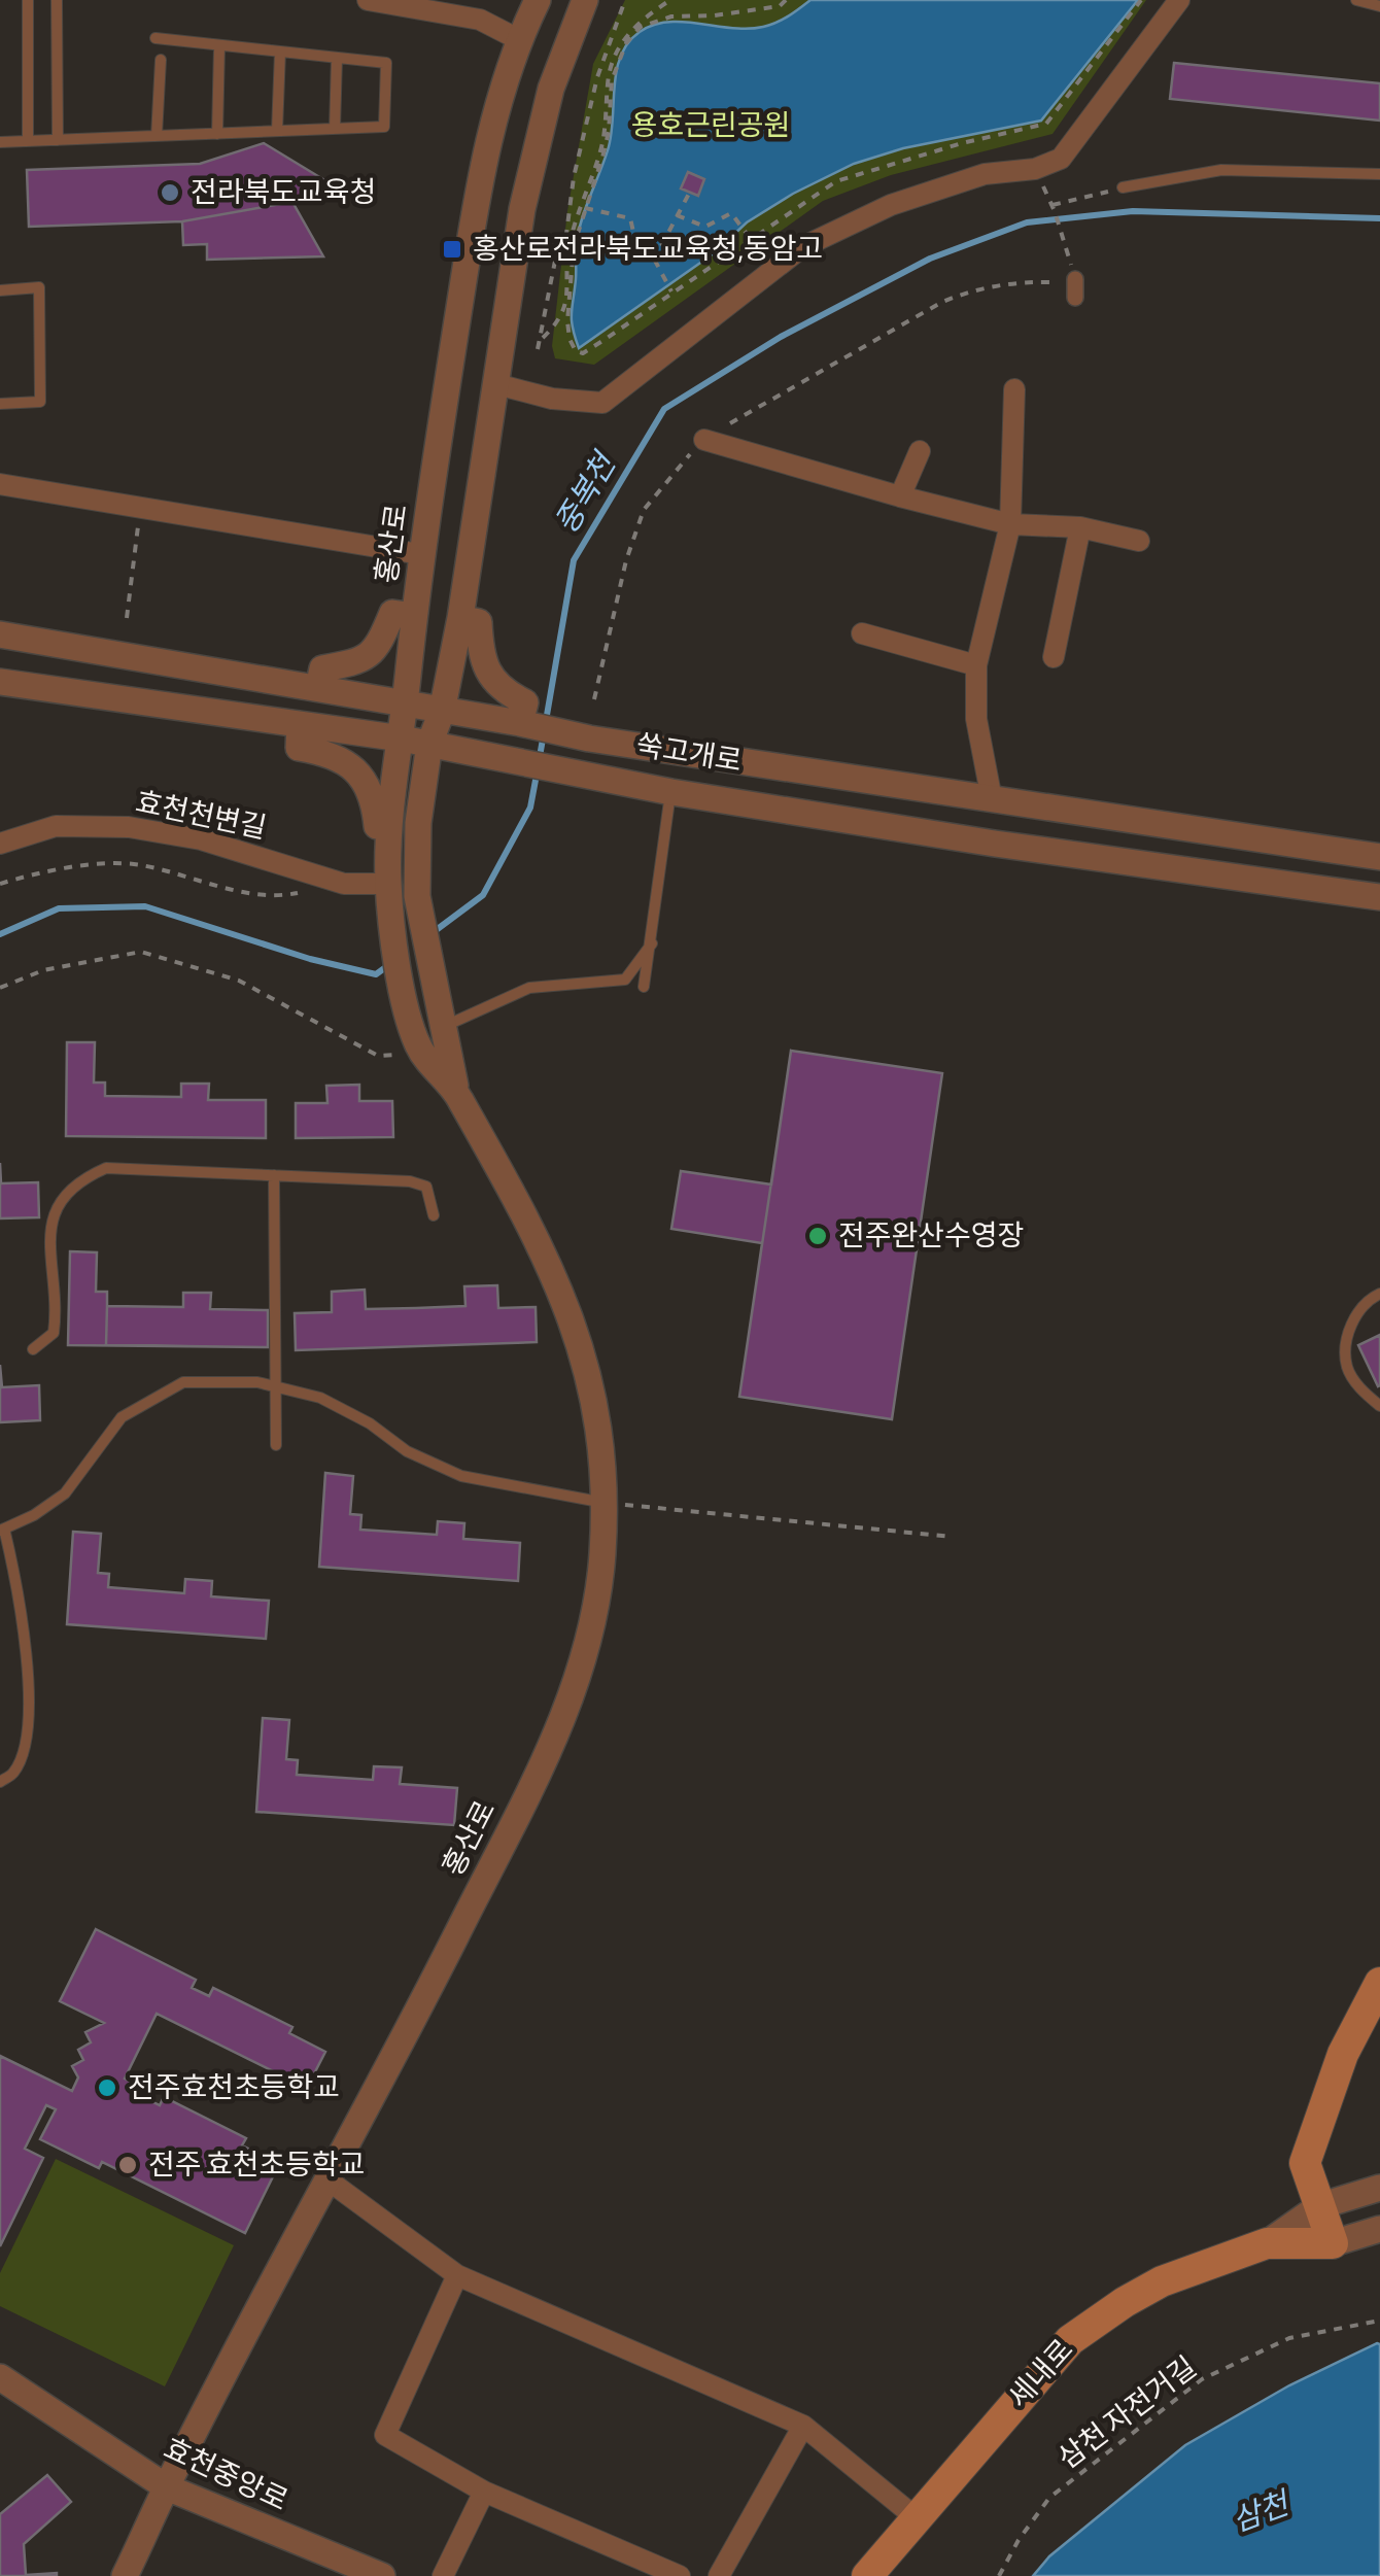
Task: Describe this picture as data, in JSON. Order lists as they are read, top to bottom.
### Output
{
  "streets": {
    "main road": ["세내로"],
    "street": [
      "홍산로",
      "쑥고개로",
      "효천천변길",
      "효천중앙로"
    ],
    "path": ["삼천 자전거길"]
  },
  "crossings": [
    ["홍산로", "쑥고개로"],
    ["홍산로", "효천천변길"],
    ["홍산로", "효천중앙로"]
  ],
  "water": ["중복천", "삼천"],
  "parks": ["용호근린공원"],
  "places": {
    "other": [
      "전라북도교육청",
      "전주완산수영장",
      "전주효천초등학교",
      "전주 효천초등학교"
    ],
    "transit": ["홍산로전라북도교육청,동암고"]
  }
}
